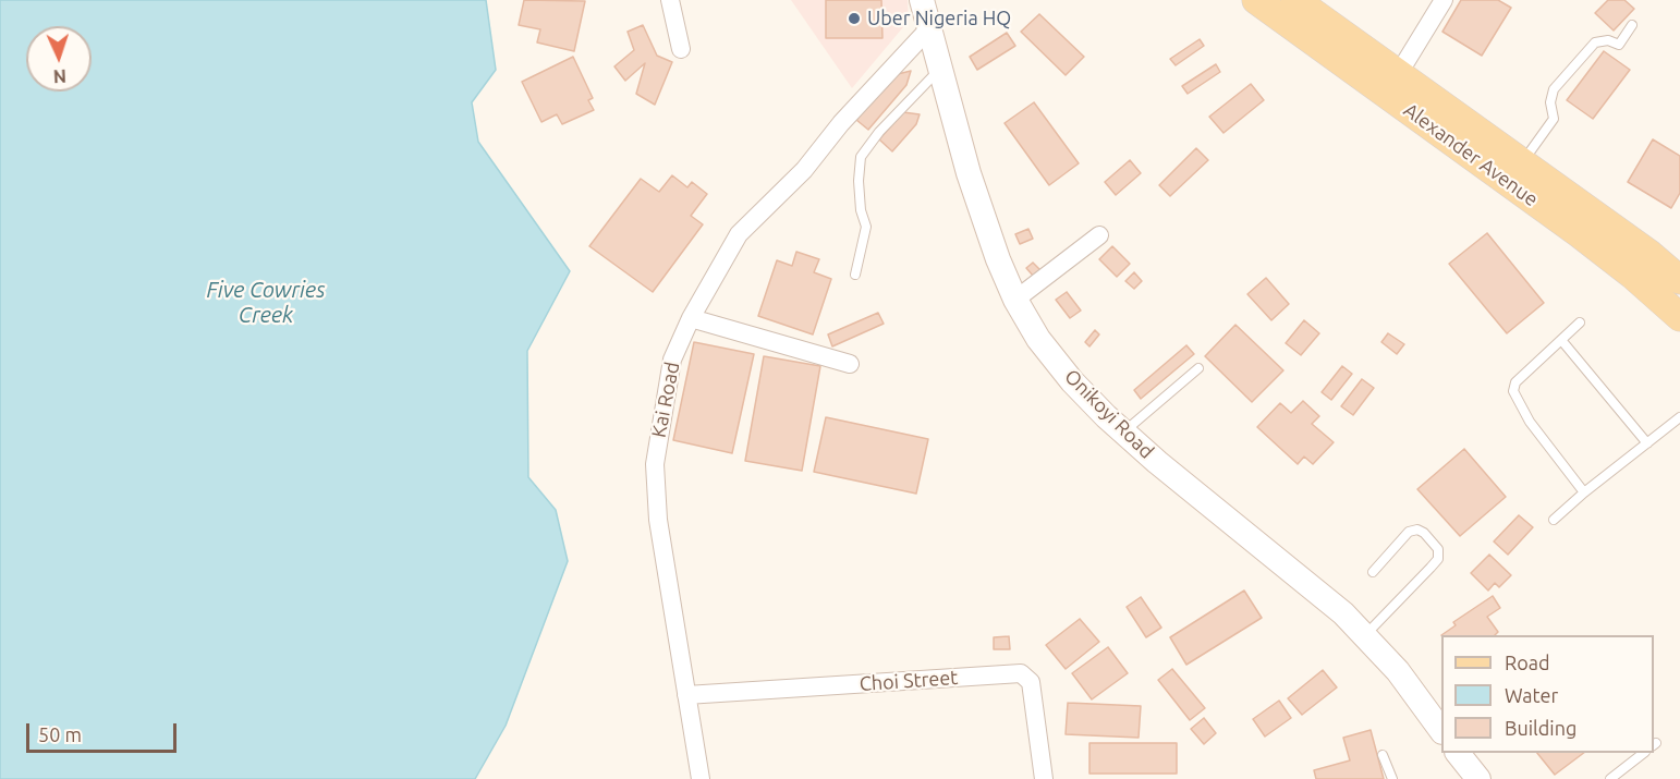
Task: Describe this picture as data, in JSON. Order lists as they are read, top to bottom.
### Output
{
  "streets": {
    "main road": ["Alexander Avenue"],
    "street": ["Kai Road", "Onikoyi Road", "Choi Street"]
  },
  "crossings": [
    ["Kai Road", "Onikoyi Road"],
    ["Kai Road", "Choi Street"]
  ],
  "water": ["Five Cowries Creek"],
  "places": ["Uber Nigeria HQ"],
  "legend": ["Road", "Water", "Building"],
  "scale_bar": "50 m",
  "north": "bottom"
}
